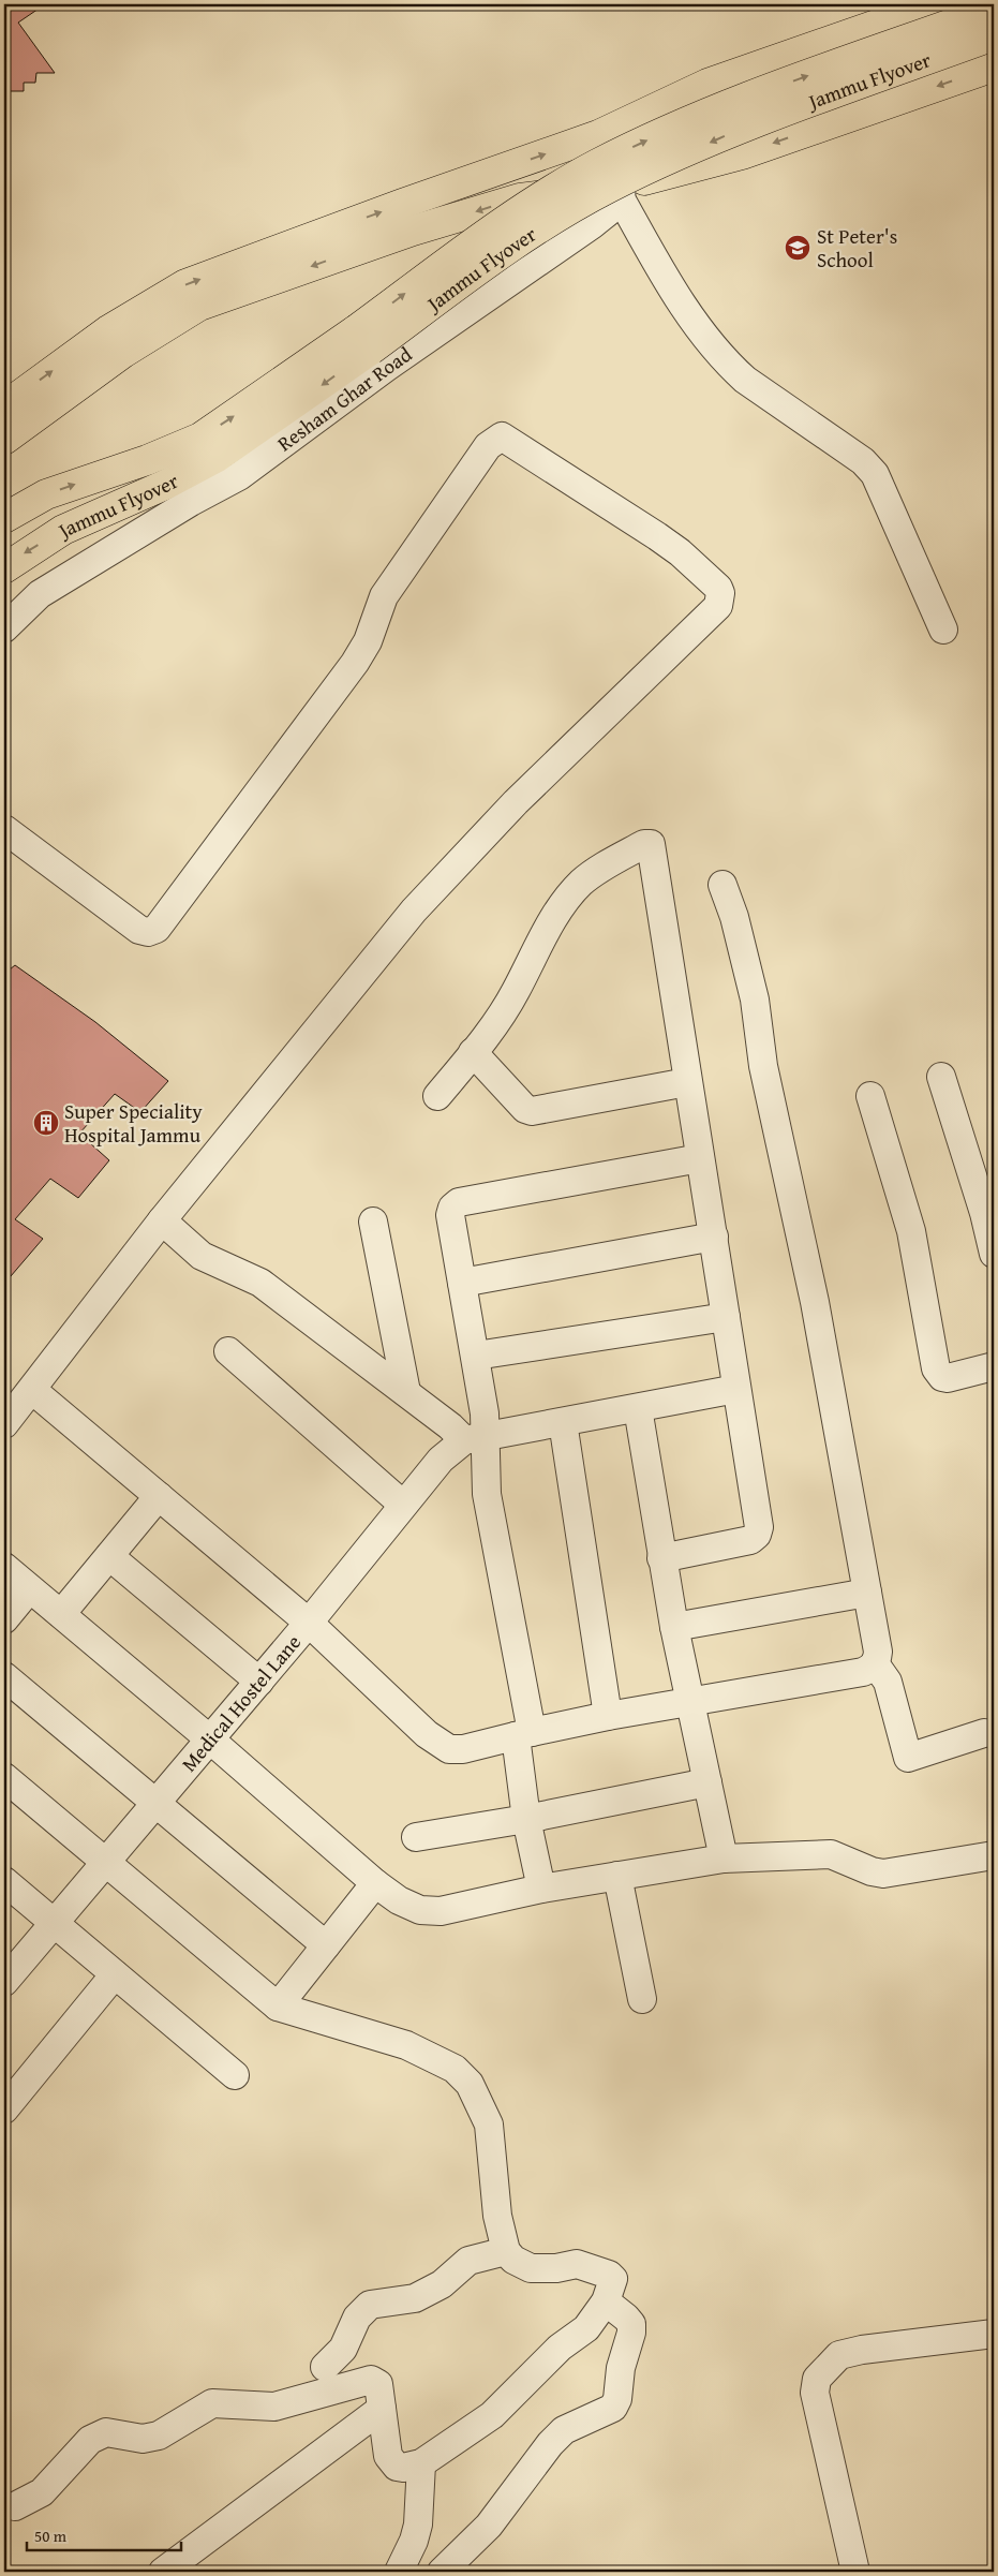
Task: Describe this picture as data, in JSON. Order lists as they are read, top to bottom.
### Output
{
  "streets": {
    "main road": ["Jammu Flyover"],
    "street": ["Resham Ghar Road", "Medical Hostel Lane"]
  },
  "places": {
    "school or university": ["St Peter's School"],
    "building": ["Super Speciality Hospital Jammu"]
  },
  "scale_bar": "50 m"
}
